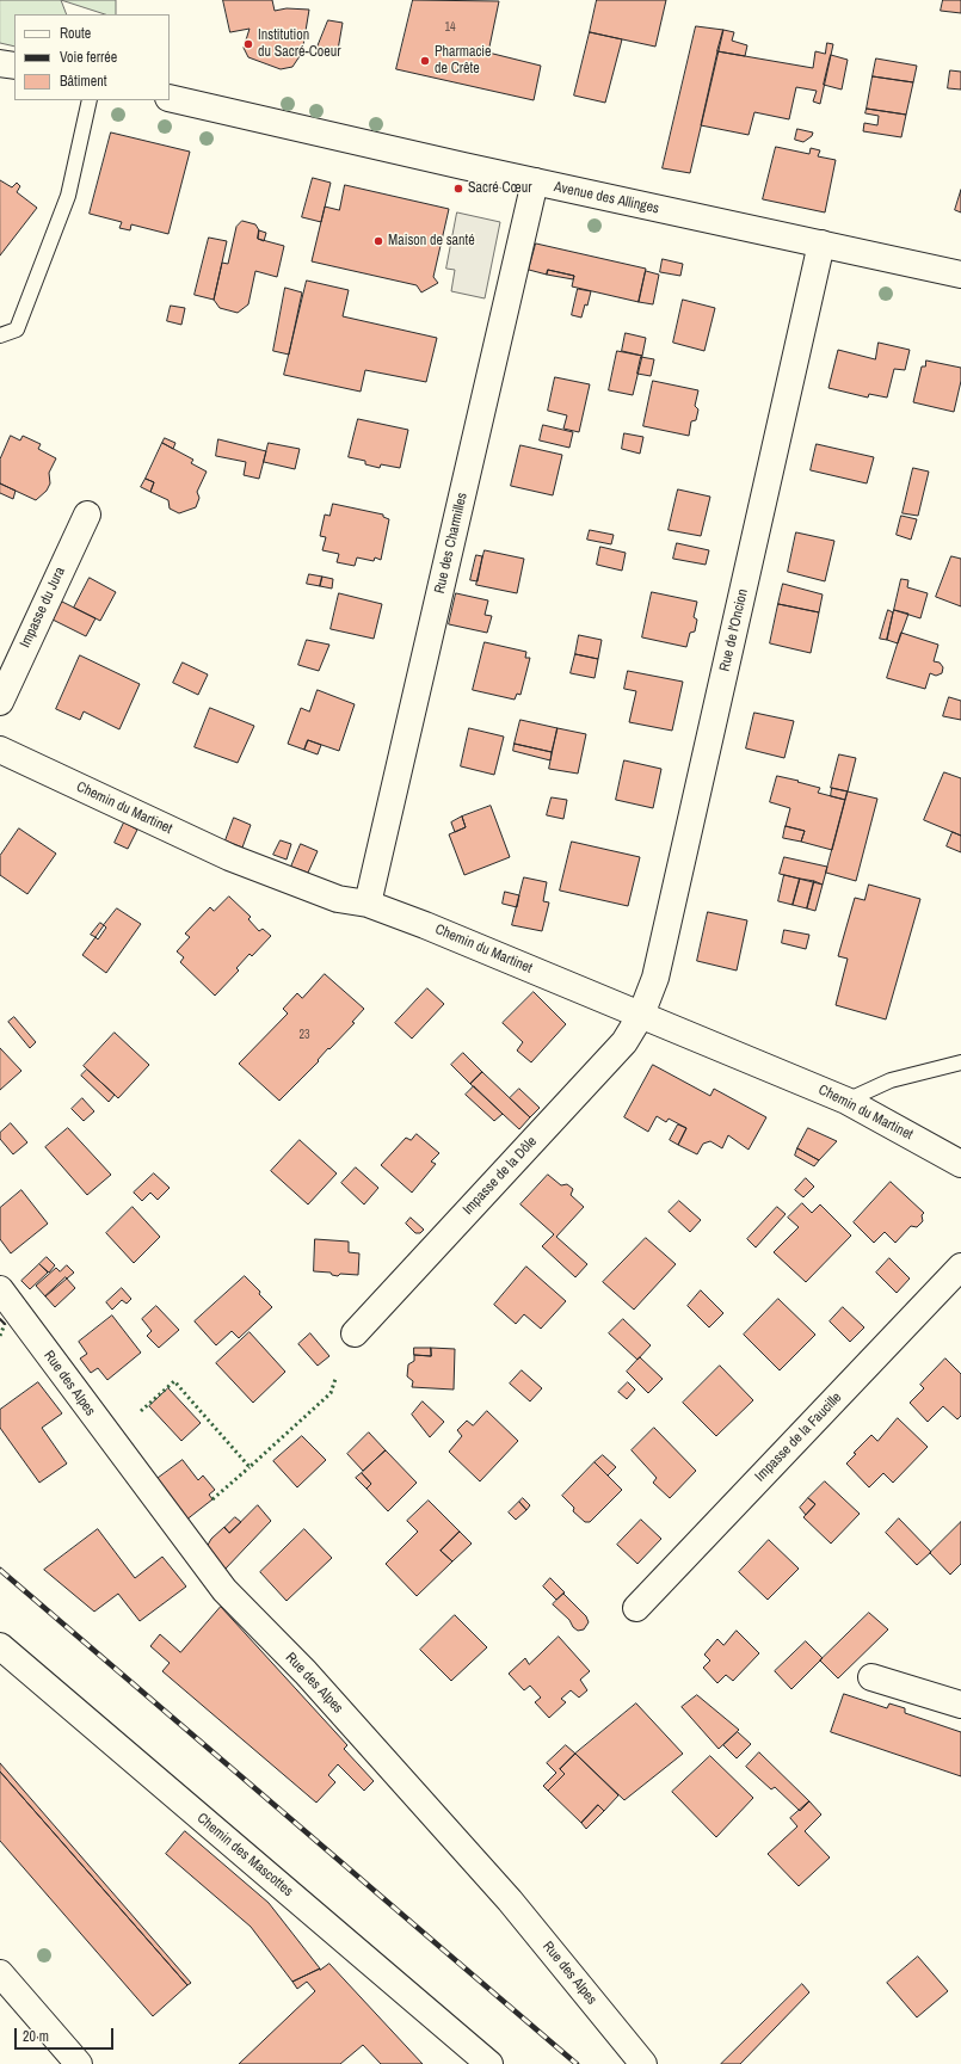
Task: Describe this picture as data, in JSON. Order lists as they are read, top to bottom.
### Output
{
  "streets": {
    "street": [
      "Avenue des Allinges",
      "Rue des Charmilles",
      "Impasse du Jura",
      "Rue de l'Oncion",
      "Chemin du Martinet",
      "Impasse de la Dôle",
      "Rue des Alpes",
      "Impasse de la Faucille",
      "Chemin des Mascottes"
    ]
  },
  "crossings": [
    ["Avenue des Allinges", "Rue des Charmilles"],
    ["Avenue des Allinges", "Rue de l'Oncion"],
    ["Rue des Charmilles", "Chemin du Martinet"],
    ["Rue de l'Oncion", "Chemin du Martinet"],
    ["Rue de l'Oncion", "Impasse de la Dôle"],
    ["Chemin du Martinet", "Impasse de la Dôle"]
  ],
  "places": [
    "Institution du Sacré-Coeur",
    "Pharmacie de Crête",
    "Sacré Cœur",
    "Maison de santé"
  ],
  "house_numbers": ["14", "23"],
  "legend": ["Route", "Voie ferrée", "Bâtiment"],
  "scale_bar": "20 m"
}
